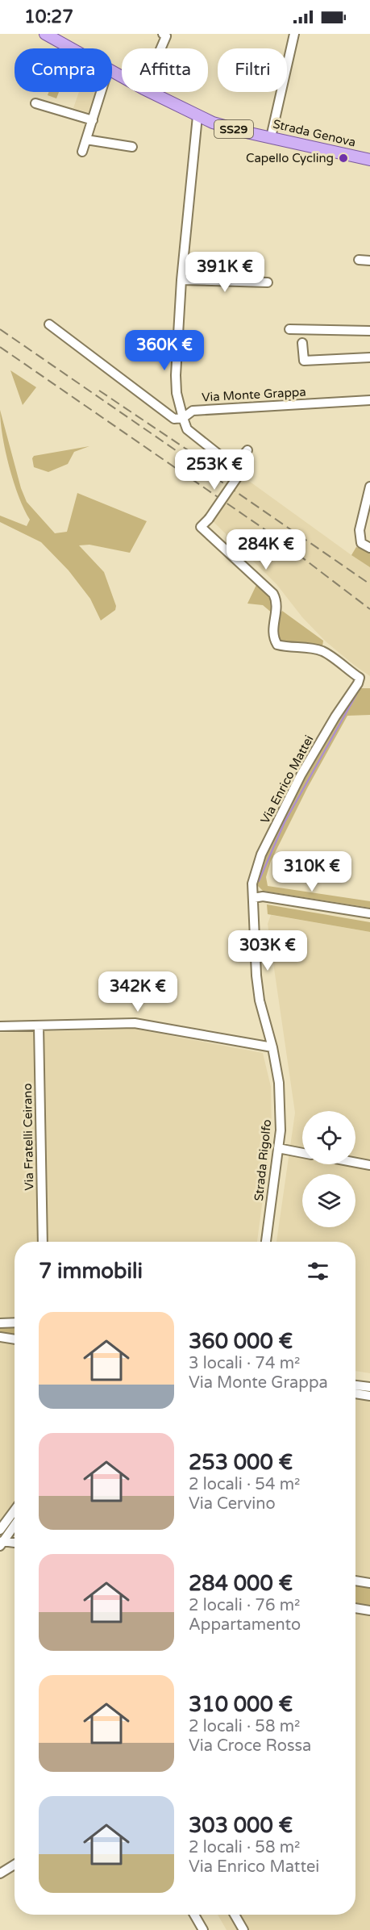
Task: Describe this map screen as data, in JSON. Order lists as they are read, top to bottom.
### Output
{
  "streets": {
    "main road": ["SS29", "Strada Genova"],
    "street": [
      "Via Monte Grappa",
      "Via Enrico Mattei",
      "Via Fratelli Ceirano",
      "Strada Rigolfo"
    ]
  },
  "crossings": [
    ["Via Enrico Mattei", "Strada Rigolfo"]
  ],
  "places": ["Capello Cycling"],
  "page": {
    "status": "10:27",
    "chip": ["Compra", "Affitta", "Filtri"],
    "price": [
      "391K €",
      "360K €",
      "253K €",
      "284K €",
      "310K €",
      "303K €",
      "342K €"
    ],
    "heading": "7 immobili",
    "list": [
      {
        "name": "360 000 €",
        "note": "3 locali · 74 m² · Via Monte Grappa"
      },
      {
        "name": "253 000 €",
        "note": "2 locali · 54 m² · Via Cervino"
      },
      {
        "name": "284 000 €",
        "note": "2 locali · 76 m² · Appartamento"
      },
      {
        "name": "310 000 €",
        "note": "2 locali · 58 m² · Via Croce Rossa"
      },
      {
        "name": "303 000 €",
        "note": "2 locali · 58 m² · Via Enrico Mattei"
      }
    ]
  }
}
